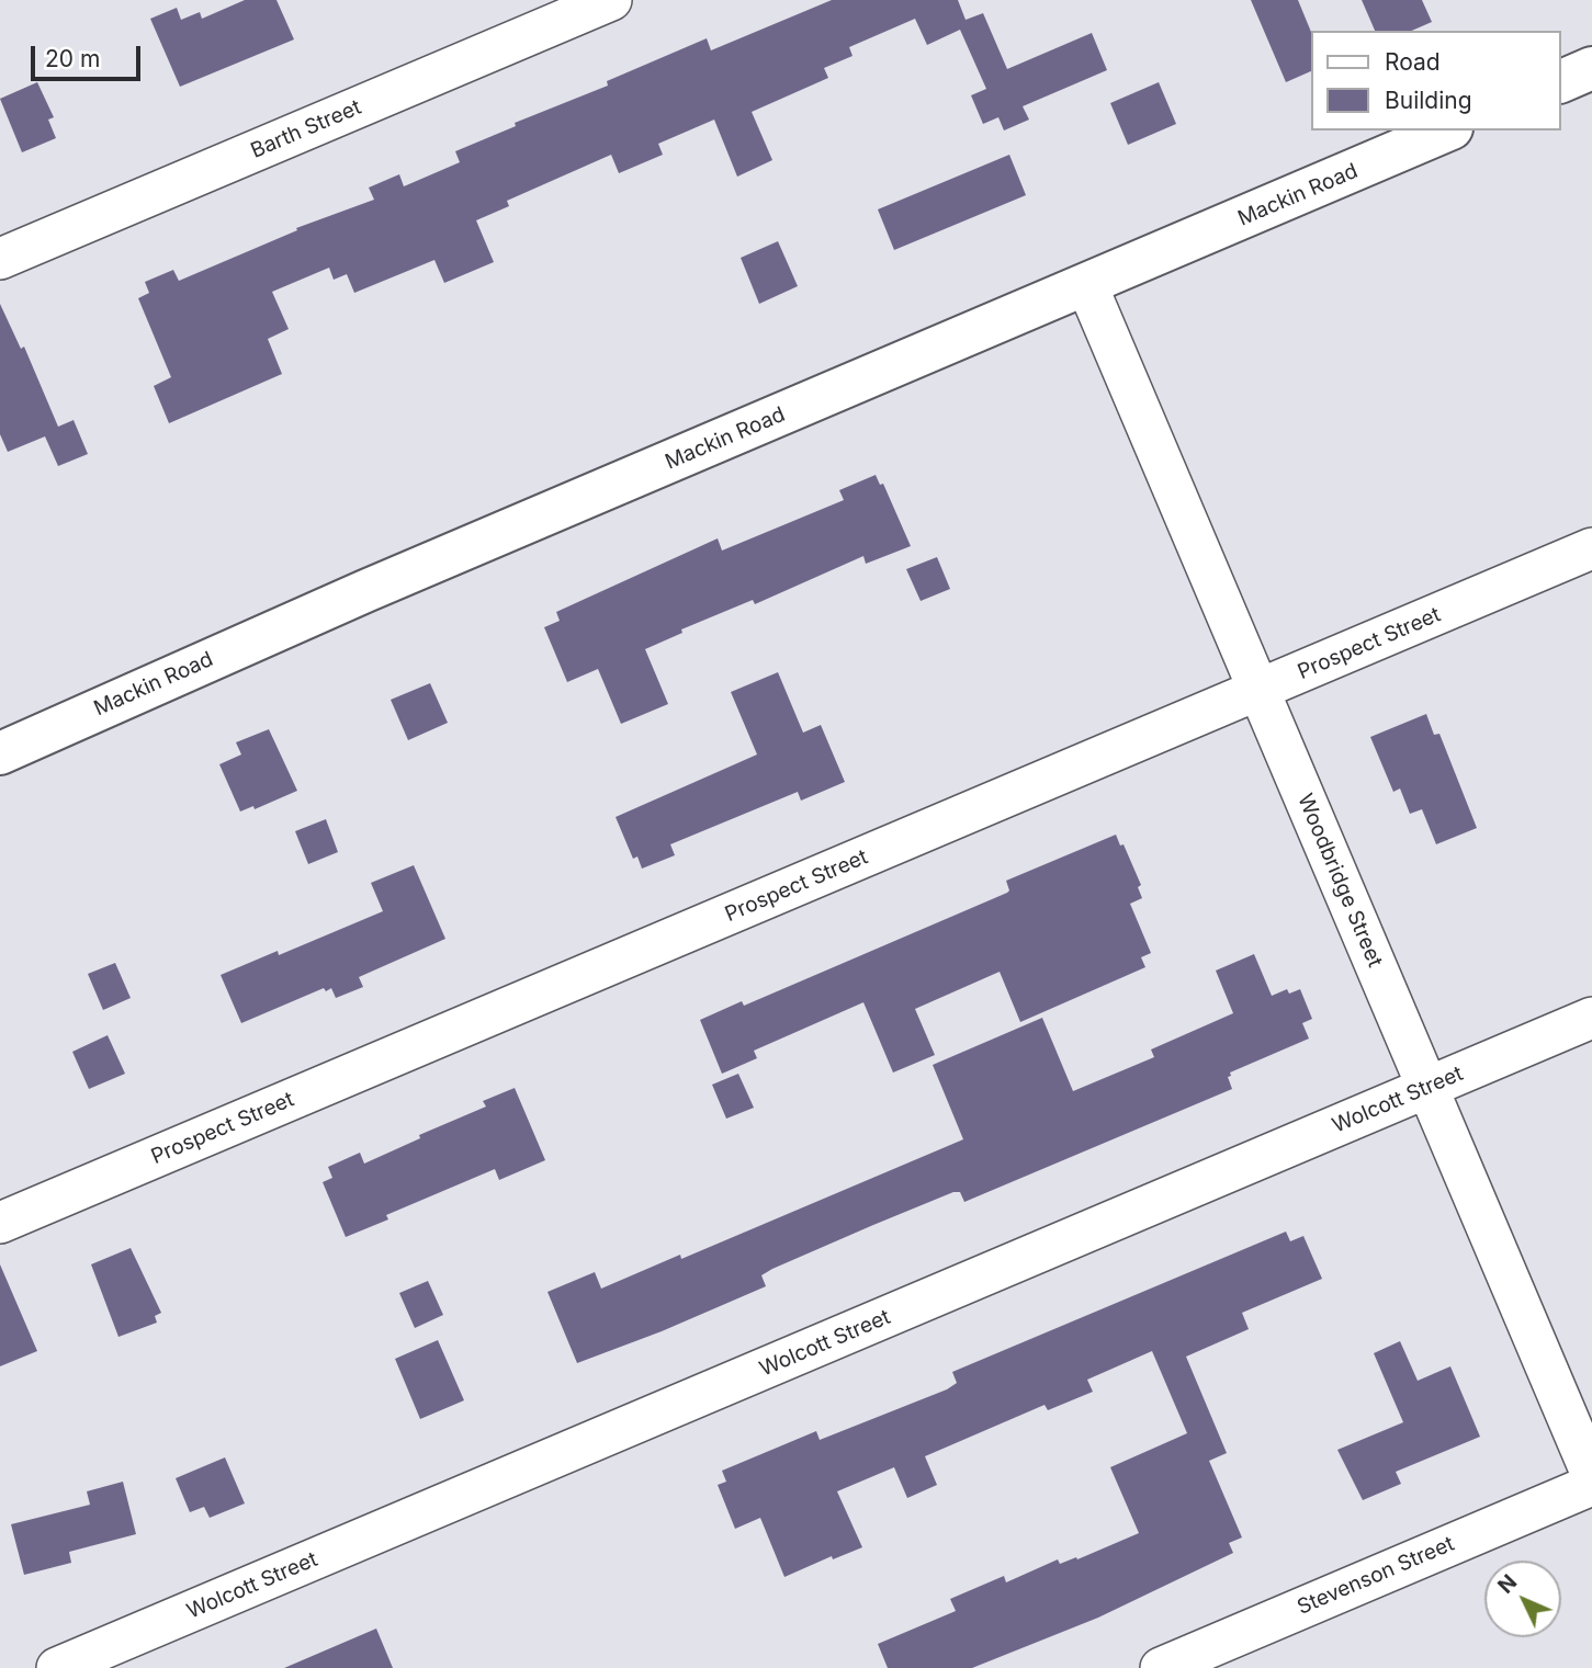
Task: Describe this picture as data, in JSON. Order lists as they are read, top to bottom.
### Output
{
  "streets": {
    "street": [
      "Barth Street",
      "Mackin Road",
      "Prospect Street",
      "Woodbridge Street",
      "Wolcott Street",
      "Stevenson Street"
    ]
  },
  "crossings": [
    ["Mackin Road", "Woodbridge Street"],
    ["Prospect Street", "Woodbridge Street"],
    ["Woodbridge Street", "Wolcott Street"]
  ],
  "legend": ["Road", "Building"],
  "scale_bar": "20 m",
  "north": "top left"
}
